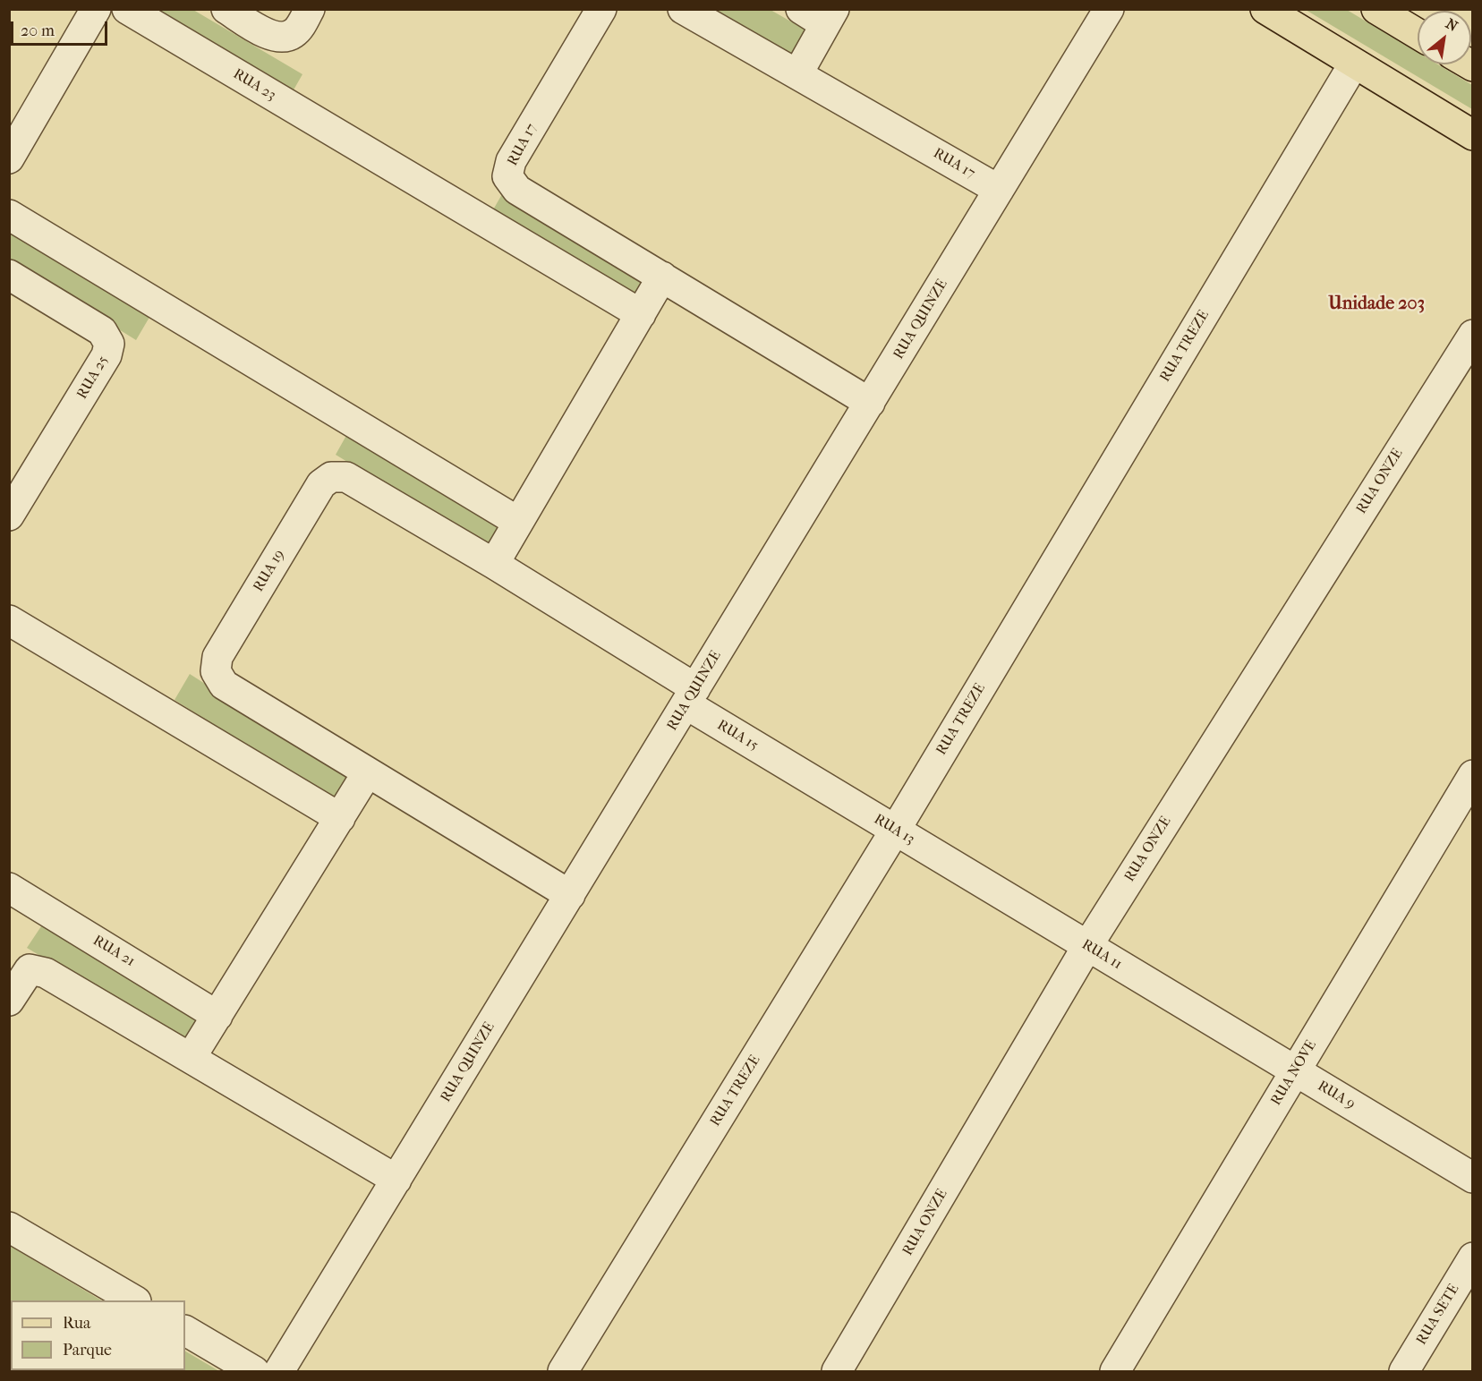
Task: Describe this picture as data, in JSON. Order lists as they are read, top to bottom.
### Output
{
  "streets": {
    "street": [
      "RUA 23",
      "RUA 17",
      "RUA QUINZE",
      "RUA TREZE",
      "RUA 25",
      "RUA ONZE",
      "RUA 19",
      "RUA 15",
      "RUA 13",
      "RUA 21",
      "RUA 11",
      "RUA NOVE",
      "RUA 9",
      "RUA SETE"
    ]
  },
  "crossings": [
    ["RUA 17", "RUA QUINZE"],
    ["RUA QUINZE", "RUA 19"],
    ["RUA QUINZE", "RUA 15"],
    ["RUA TREZE", "RUA 13"],
    ["RUA ONZE", "RUA 11"],
    ["RUA 19", "RUA 15"],
    ["RUA 15", "RUA 13"],
    ["RUA 13", "RUA 11"],
    ["RUA 11", "RUA 9"],
    ["RUA NOVE", "RUA 9"]
  ],
  "districts": ["Unidade 203"],
  "legend": ["Rua", "Parque"],
  "scale_bar": "20 m",
  "north": "top right"
}
